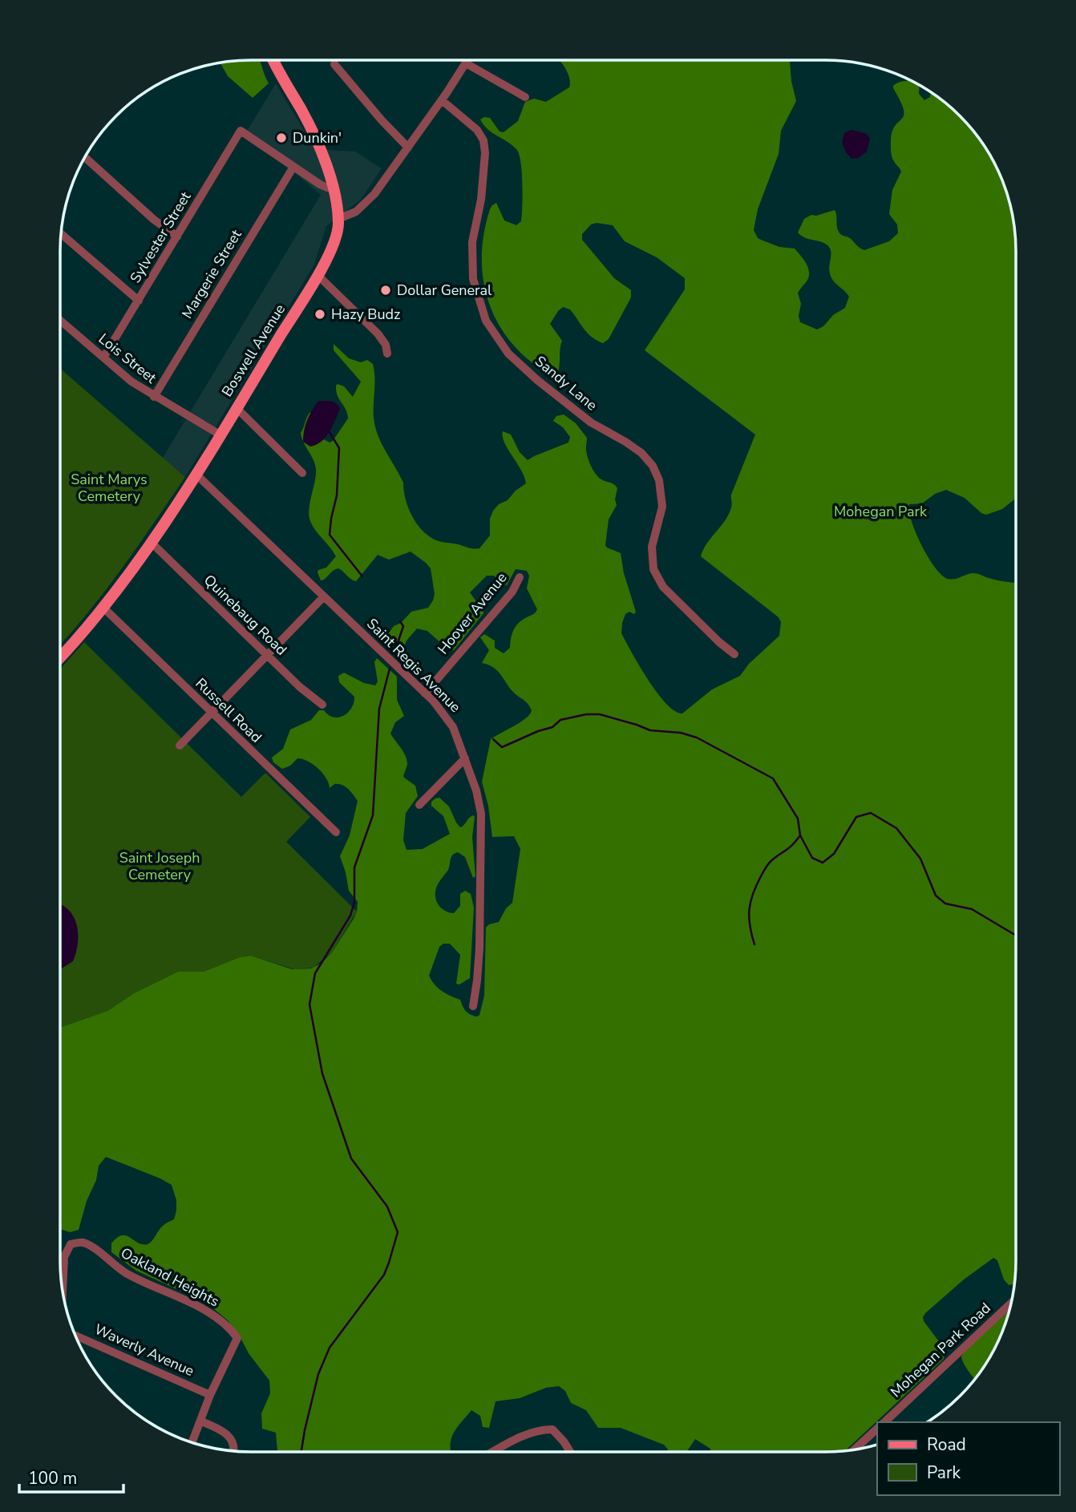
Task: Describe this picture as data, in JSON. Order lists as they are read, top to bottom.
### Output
{
  "streets": {
    "main road": ["Boswell Avenue"],
    "street": [
      "Sylvester Street",
      "Margerie Street",
      "Lois Street",
      "Sandy Lane",
      "Hoover Avenue",
      "Quinebaug Road",
      "Saint Regis Avenue",
      "Russell Road",
      "Oakland Heights",
      "Waverly Avenue",
      "Mohegan Park Road"
    ]
  },
  "crossings": [
    ["Sylvester Street", "Margerie Street"],
    ["Sylvester Street", "Lois Street"],
    ["Margerie Street", "Lois Street"],
    ["Boswell Avenue", "Lois Street"],
    ["Boswell Avenue", "Quinebaug Road"],
    ["Boswell Avenue", "Saint Regis Avenue"],
    ["Boswell Avenue", "Russell Road"],
    ["Hoover Avenue", "Saint Regis Avenue"],
    ["Oakland Heights", "Waverly Avenue"]
  ],
  "parks": ["Saint Marys Cemetery", "Mohegan Park", "Saint Joseph Cemetery"],
  "places": ["Dunkin'", "Dollar General", "Hazy Budz"],
  "legend": ["Road", "Park"],
  "scale_bar": "100 m"
}
